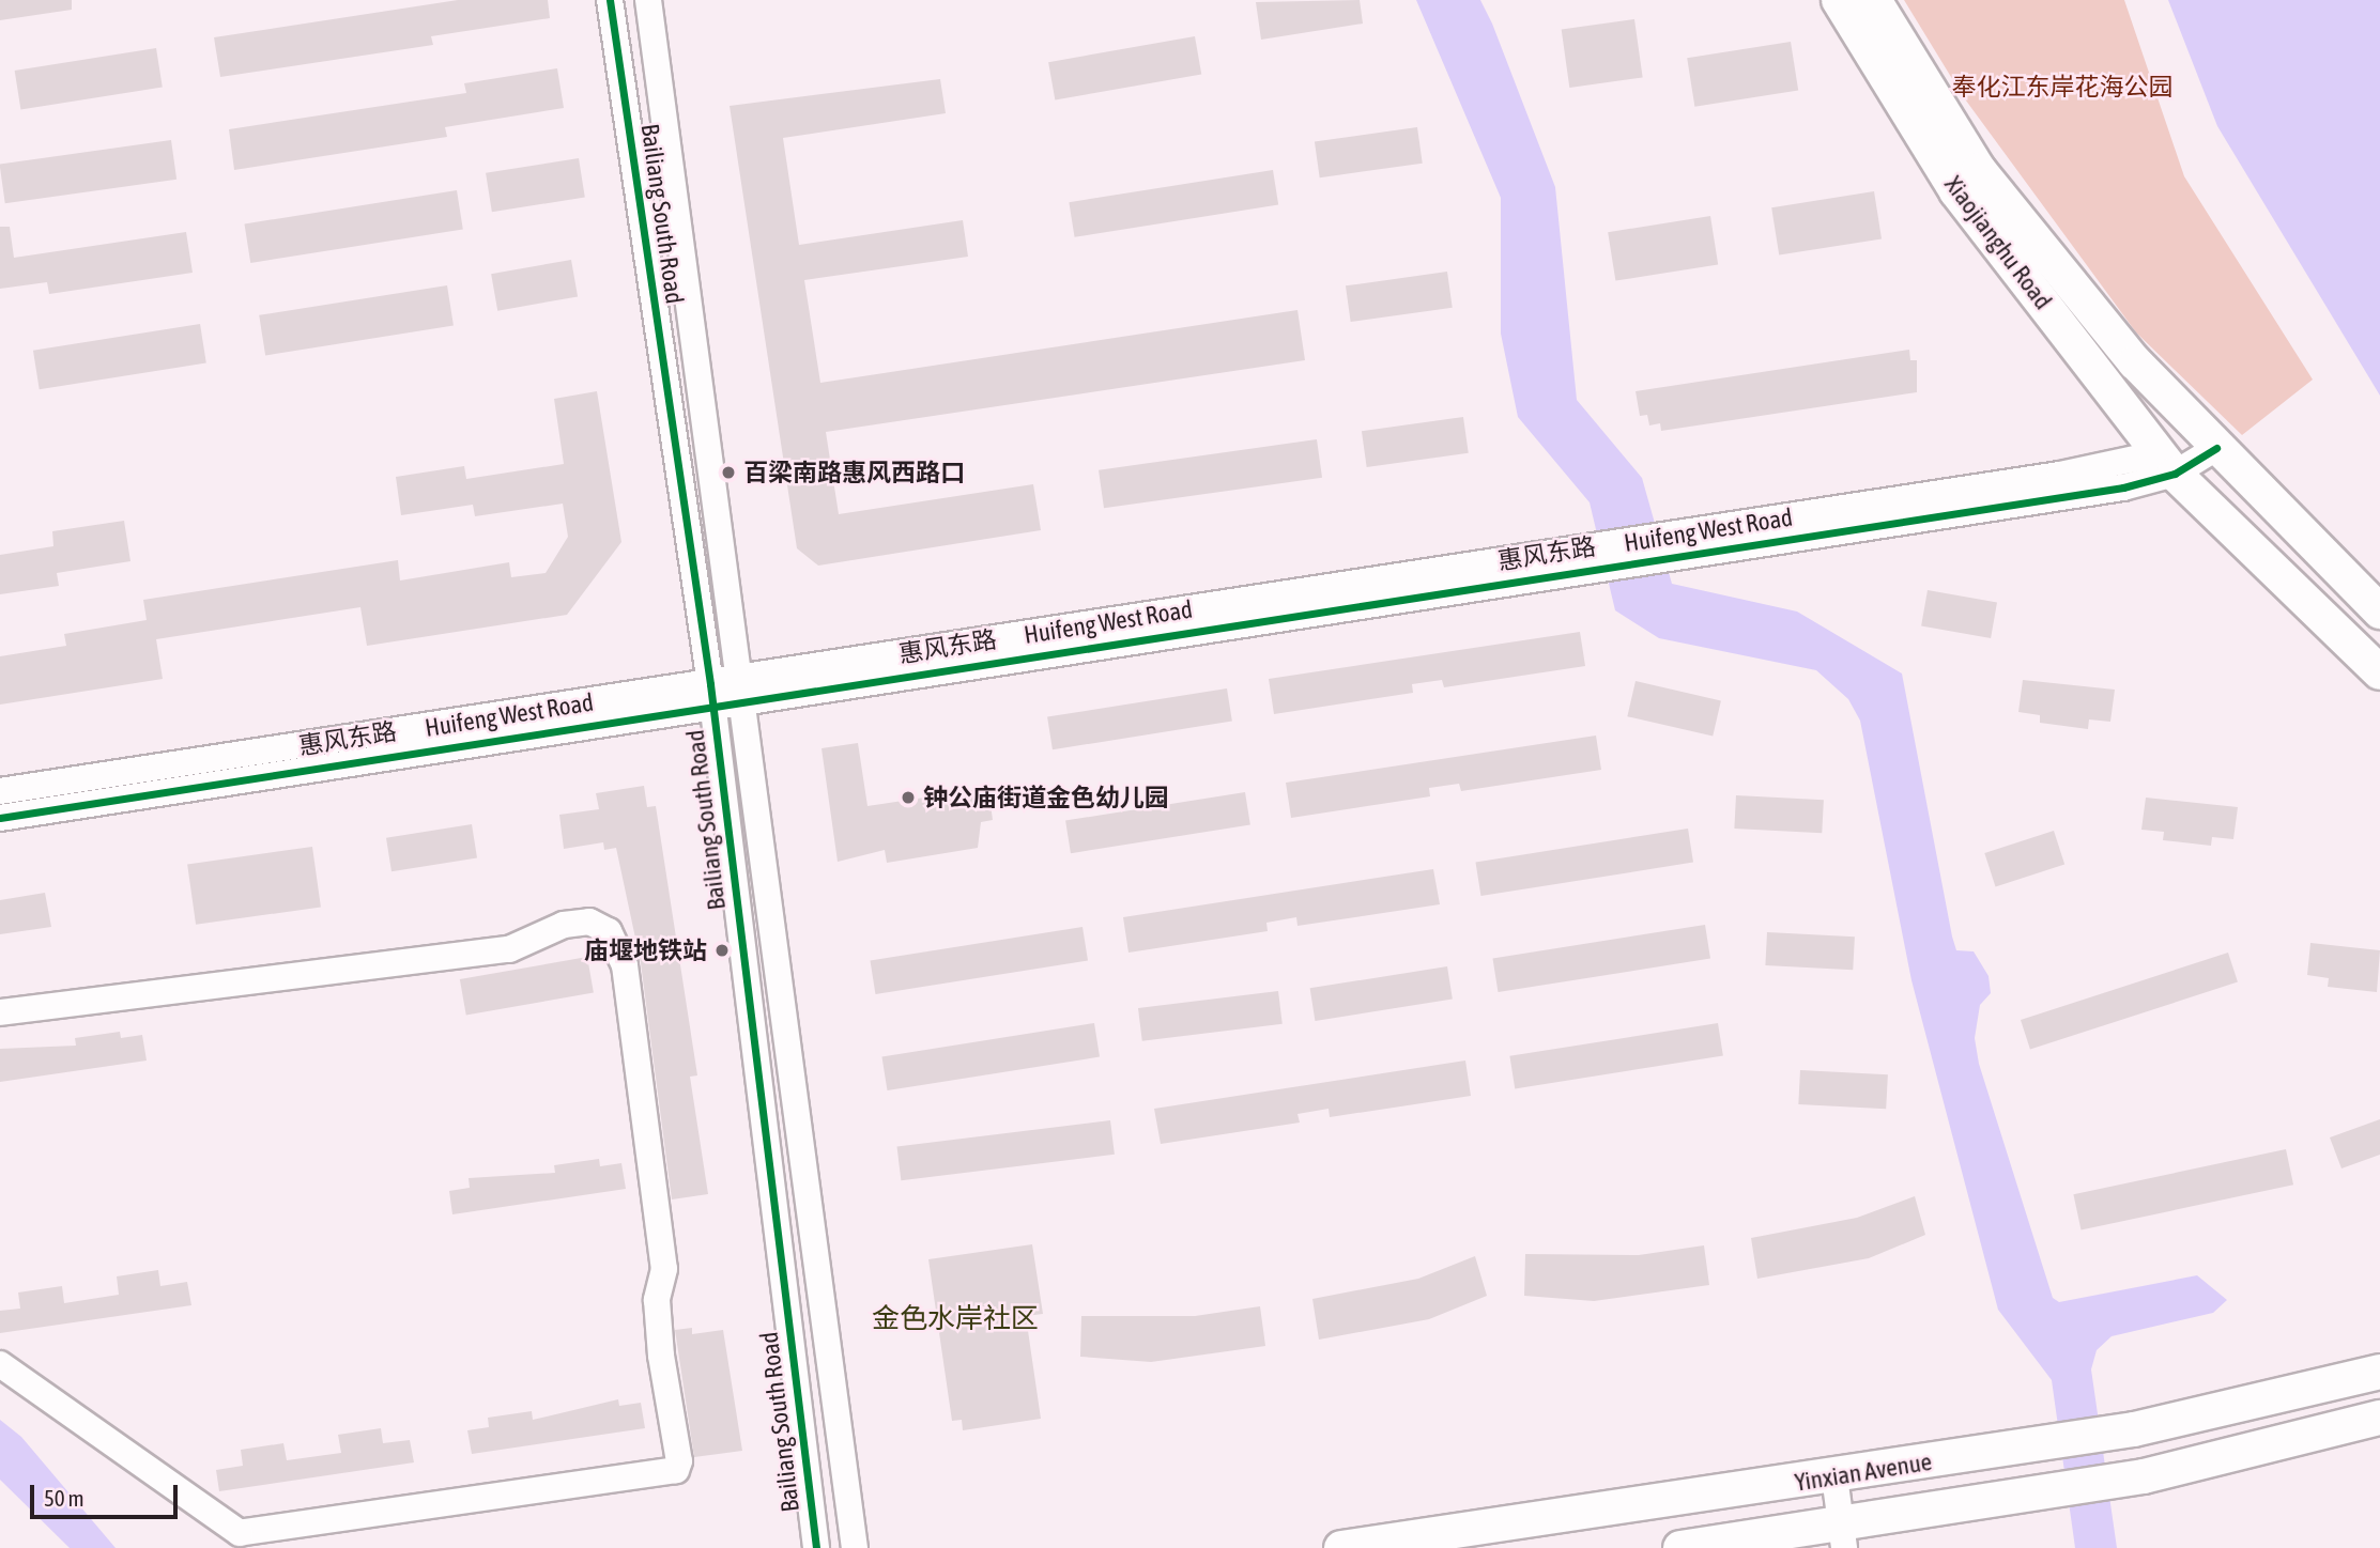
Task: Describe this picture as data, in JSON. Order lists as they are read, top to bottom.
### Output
{
  "streets": {
    "main road": ["Xiaojianghu Road", "Yinxian Avenue"],
    "street": ["Bailiang South Road", "Huifeng West Road", "惠风东路"]
  },
  "crossings": [
    ["Bailiang South Road", "Huifeng West Road"],
    ["Bailiang South Road", "惠风东路"],
    ["Xiaojianghu Road", "惠风东路"],
    ["Huifeng West Road", "惠风东路"]
  ],
  "districts": ["金色水岸社区"],
  "parks": ["奉化江东岸花海公园"],
  "places": ["百梁南路惠风西路口", "钟公庙街道金色幼儿园", "庙堰地铁站"],
  "scale_bar": "50 m"
}
